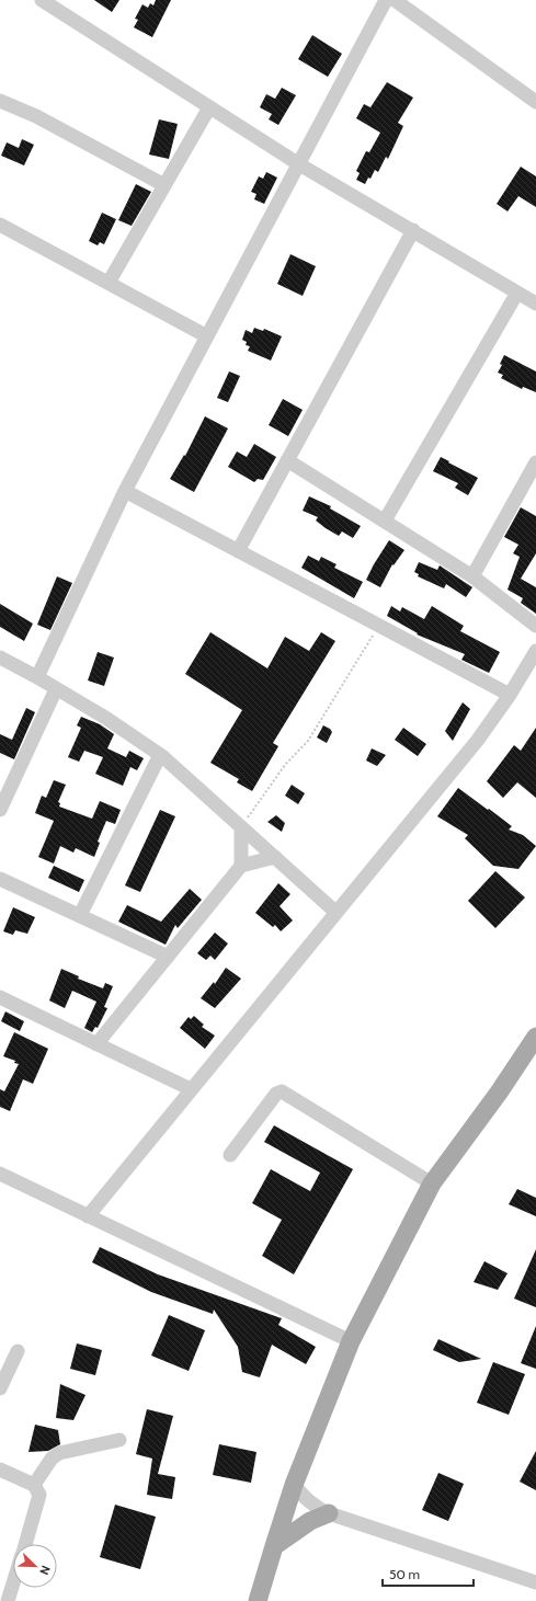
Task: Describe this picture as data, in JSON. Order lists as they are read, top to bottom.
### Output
{
  "scale_bar": "50 m",
  "north": "bottom right"
}
